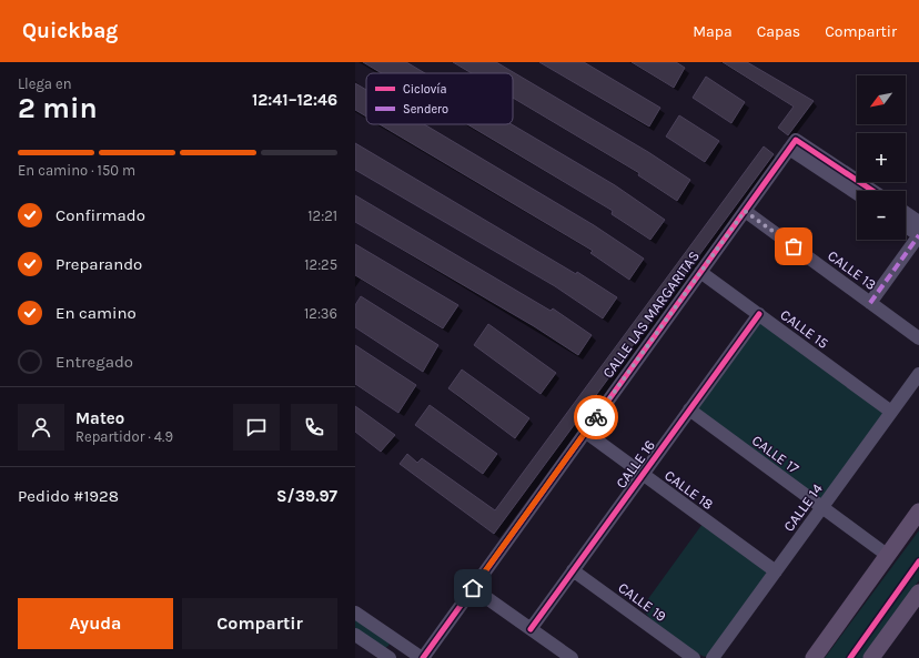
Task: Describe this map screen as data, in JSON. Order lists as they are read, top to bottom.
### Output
{
  "streets": {
    "street": [
      "CALLE 13",
      "CALLE LAS MARGARITAS",
      "CALLE 15",
      "CALLE 17",
      "CALLE 16",
      "CALLE 18",
      "CALLE 14",
      "CALLE 19"
    ]
  },
  "crossings": [
    ["CALLE 13", "CALLE LAS MARGARITAS"],
    ["CALLE LAS MARGARITAS", "CALLE 15"],
    ["CALLE LAS MARGARITAS", "CALLE 18"],
    ["CALLE 15", "CALLE 16"],
    ["CALLE 15", "CALLE 14"],
    ["CALLE 17", "CALLE 16"],
    ["CALLE 17", "CALLE 14"],
    ["CALLE 16", "CALLE 18"],
    ["CALLE 16", "CALLE 19"],
    ["CALLE 18", "CALLE 14"]
  ],
  "legend": ["Ciclovía", "Sendero"],
  "north": "bottom left",
  "page": {
    "header": "Quickbag",
    "nav": ["Mapa", "Capas", "Compartir"],
    "heading": ["2 min", "Llega en", "12:41–12:46"],
    "panel": [
      "Mateo",
      "Repartidor · 4.9",
      "Pedido #1928",
      "S/39.97"
    ],
    "map_buttons": ["+", "−"],
    "bar": "En camino · 150 m",
    "list": [
      ["Confirmado", "12:21"],
      ["Preparando", "12:25"],
      ["En camino", "12:36"],
      "Entregado"
    ],
    "buttons": ["Ayuda", "Compartir"]
  }
}
